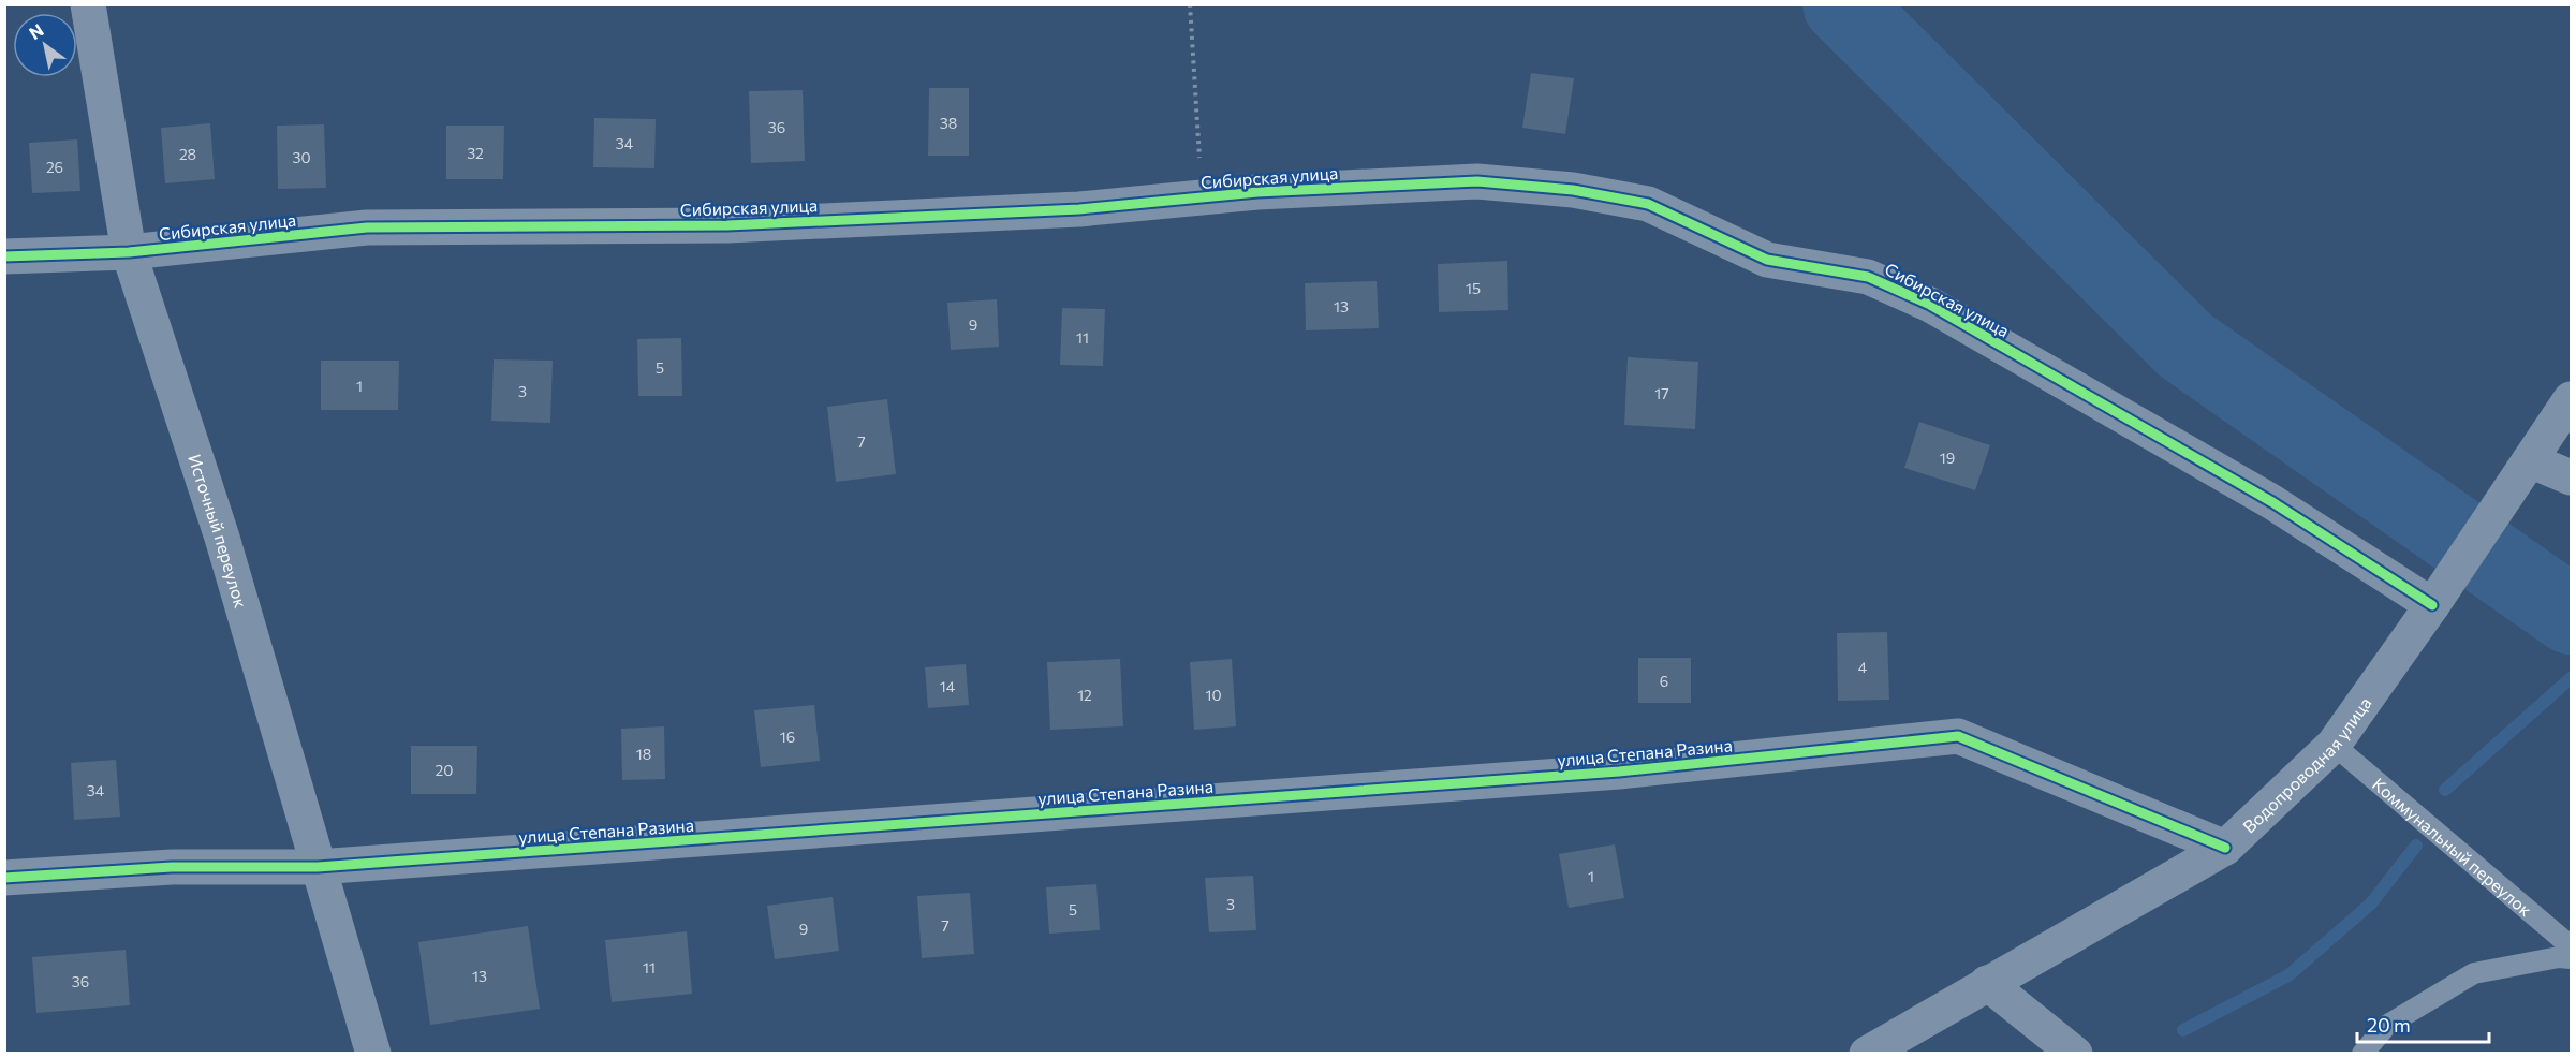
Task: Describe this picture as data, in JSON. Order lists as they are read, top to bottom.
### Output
{
  "streets": {
    "street": [
      "Сибирская улица",
      "Источный переулок",
      "улица Степана Разина",
      "Водопроводная улица"
    ],
    "lane": ["Коммунальный переулок"]
  },
  "crossings": [
    ["Сибирская улица", "Источный переулок"],
    ["Сибирская улица", "Водопроводная улица"],
    ["Источный переулок", "улица Степана Разина"],
    ["улица Степана Разина", "Водопроводная улица"],
    ["Водопроводная улица", "Коммунальный переулок"]
  ],
  "house_numbers": [
    "38",
    "36",
    "34",
    "32",
    "28",
    "30",
    "26",
    "15",
    "13",
    "9",
    "11",
    "5",
    "1",
    "3",
    "17",
    "7",
    "19",
    "4",
    "6",
    "14",
    "12",
    "10",
    "16",
    "18",
    "20",
    "34",
    "1",
    "3",
    "5",
    "7",
    "9",
    "11",
    "13",
    "36"
  ],
  "scale_bar": "20 m",
  "north": "top left"
}
